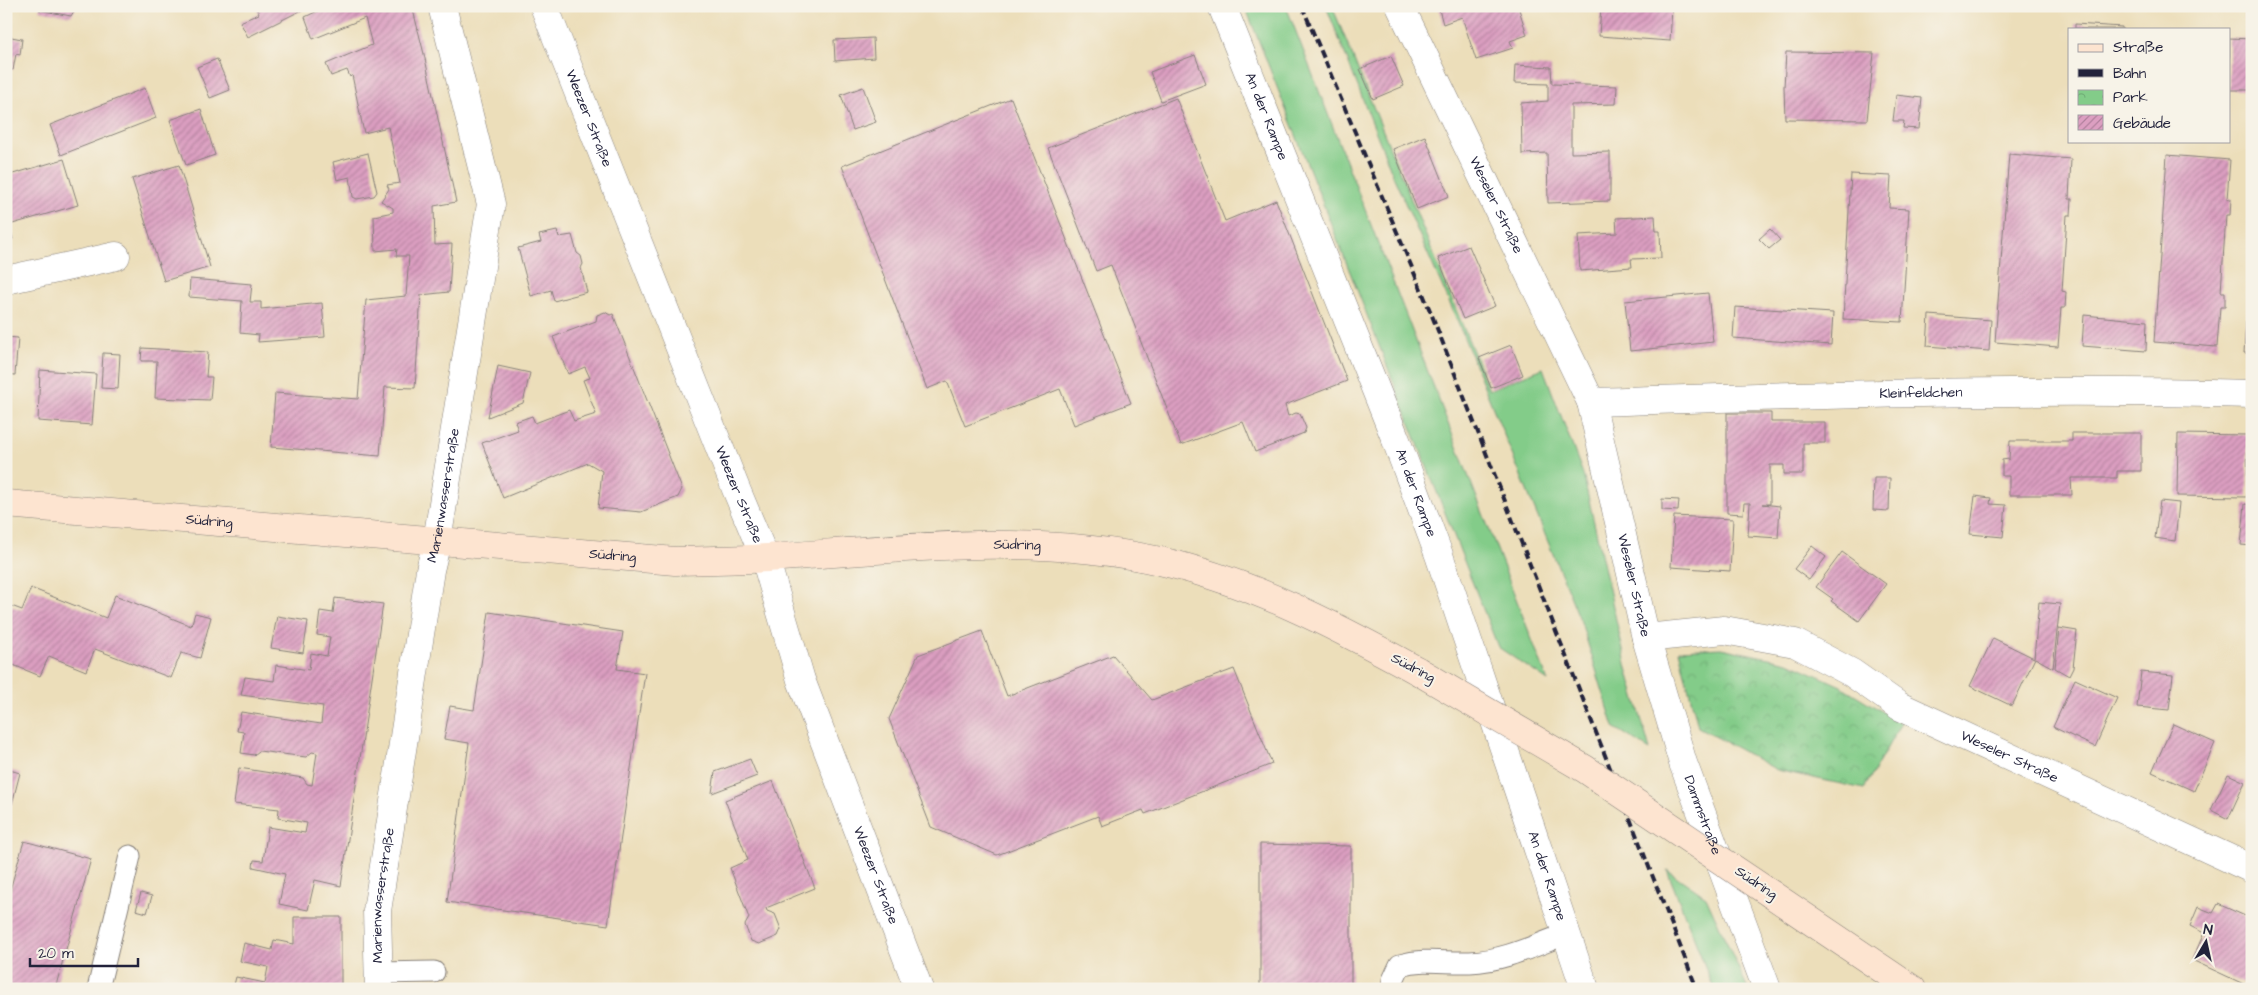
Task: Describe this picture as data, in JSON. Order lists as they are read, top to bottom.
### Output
{
  "streets": {
    "main road": ["Südring"],
    "street": [
      "An der Rampe",
      "Weezer Straße",
      "Weseler Straße",
      "Kleinfeldchen",
      "Marienwasserstraße",
      "Dammstraße"
    ]
  },
  "crossings": [
    ["Weezer Straße", "Südring"],
    ["Weseler Straße", "Kleinfeldchen"],
    ["Weseler Straße", "Dammstraße"],
    ["Marienwasserstraße", "Südring"]
  ],
  "legend": [
    "Straße",
    "Bahn",
    "Park",
    "Gebäude"
  ],
  "scale_bar": "20 m",
  "north": "top"
}
